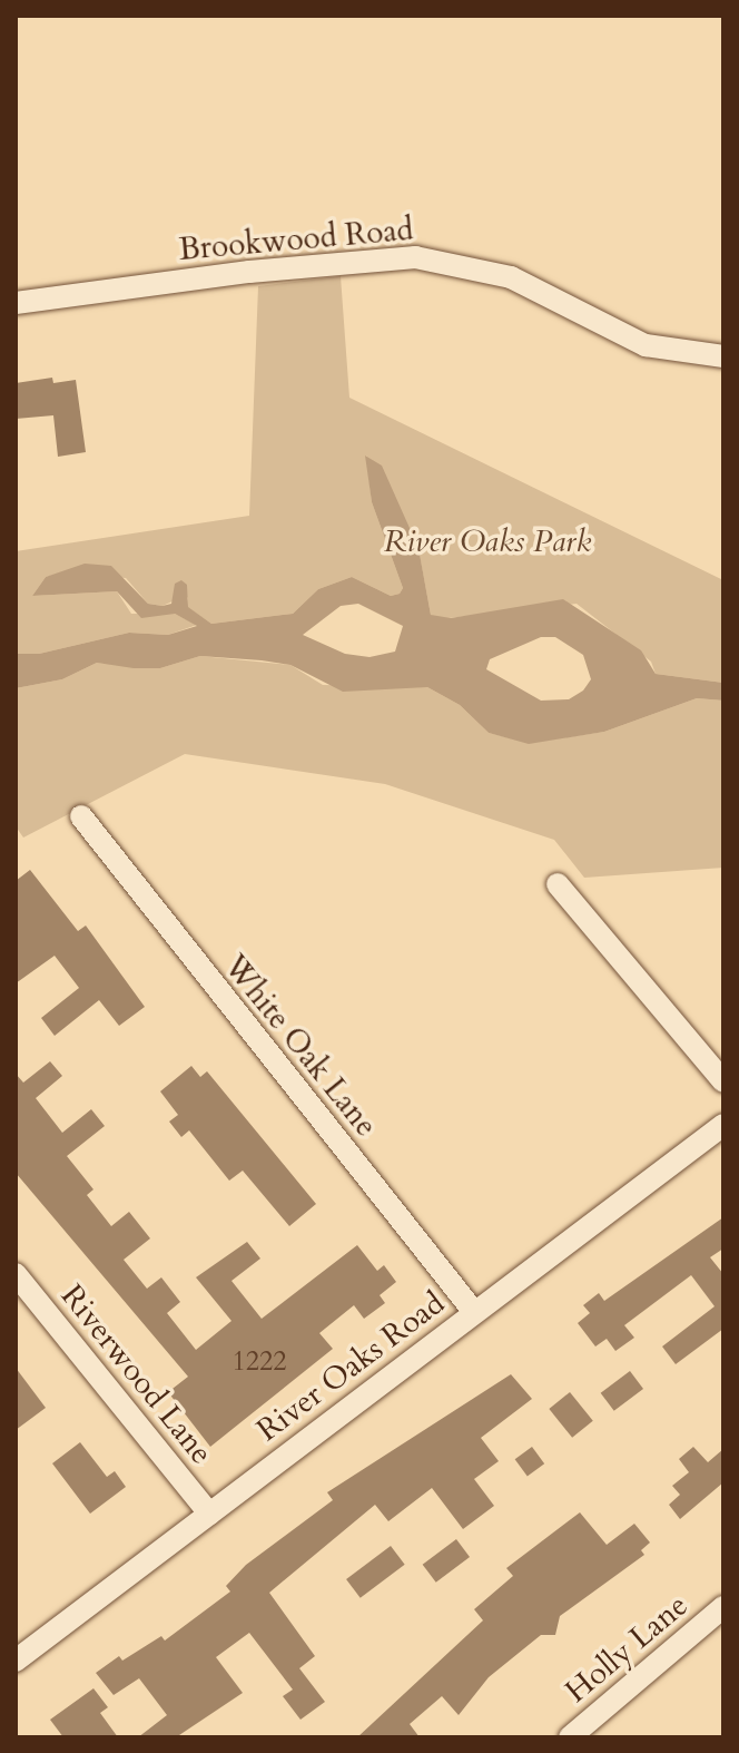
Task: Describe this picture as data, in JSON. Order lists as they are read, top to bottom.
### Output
{
  "streets": {
    "street": [
      "Brookwood Road",
      "White Oak Lane",
      "River Oaks Road",
      "Riverwood Lane",
      "Holly Lane"
    ]
  },
  "crossings": [
    ["White Oak Lane", "River Oaks Road"],
    ["River Oaks Road", "Riverwood Lane"]
  ],
  "parks": ["River Oaks Park"],
  "house_numbers": ["1222"]
}
